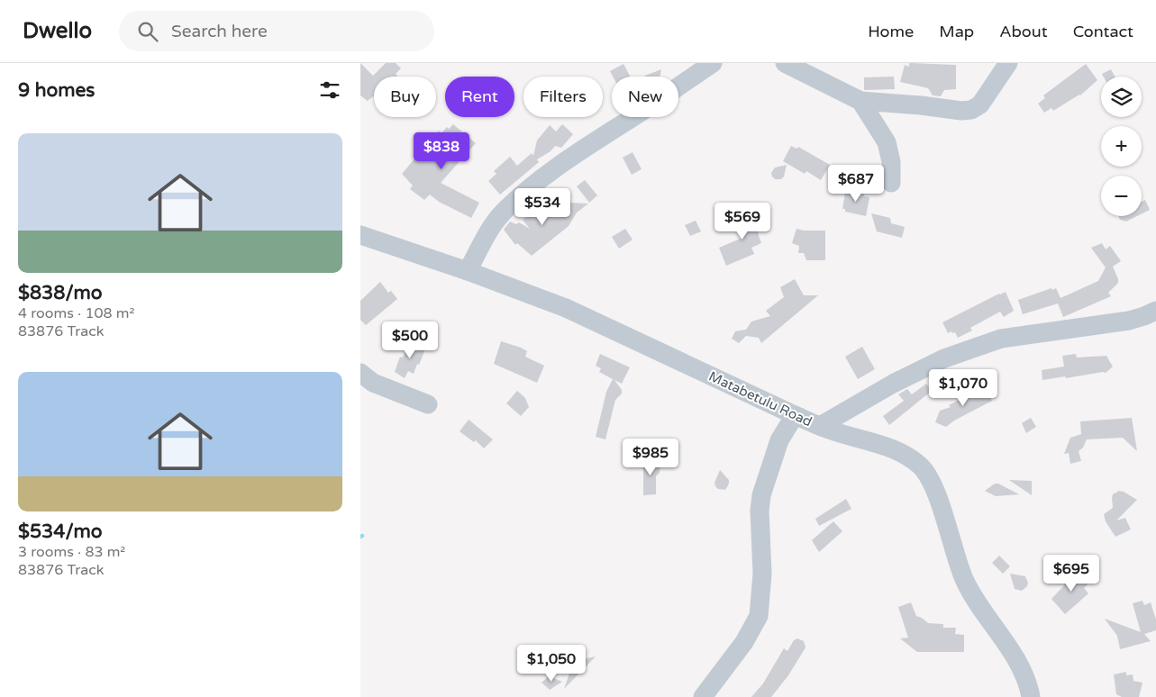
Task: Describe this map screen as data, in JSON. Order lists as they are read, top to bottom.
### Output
{
  "streets": {
    "street": ["Matabetulu Road"]
  },
  "page": {
    "header": "Dwello",
    "search": "Search here",
    "nav": [
      "Home",
      "Map",
      "About",
      "Contact"
    ],
    "heading": "9 homes",
    "map_buttons": ["+", "−"],
    "chip": [
      "Buy",
      "Rent",
      "Filters",
      "New"
    ],
    "list": [
      {
        "name": "$838/mo",
        "note": "4 rooms · 108 m² · 83876 Track"
      },
      {
        "name": "$534/mo",
        "note": "3 rooms · 83 m² · 83876 Track"
      }
    ],
    "price": [
      "$838",
      "$687",
      "$534",
      "$569",
      "$500",
      "$1,070",
      "$985",
      "$695",
      "$1,050"
    ]
  }
}
